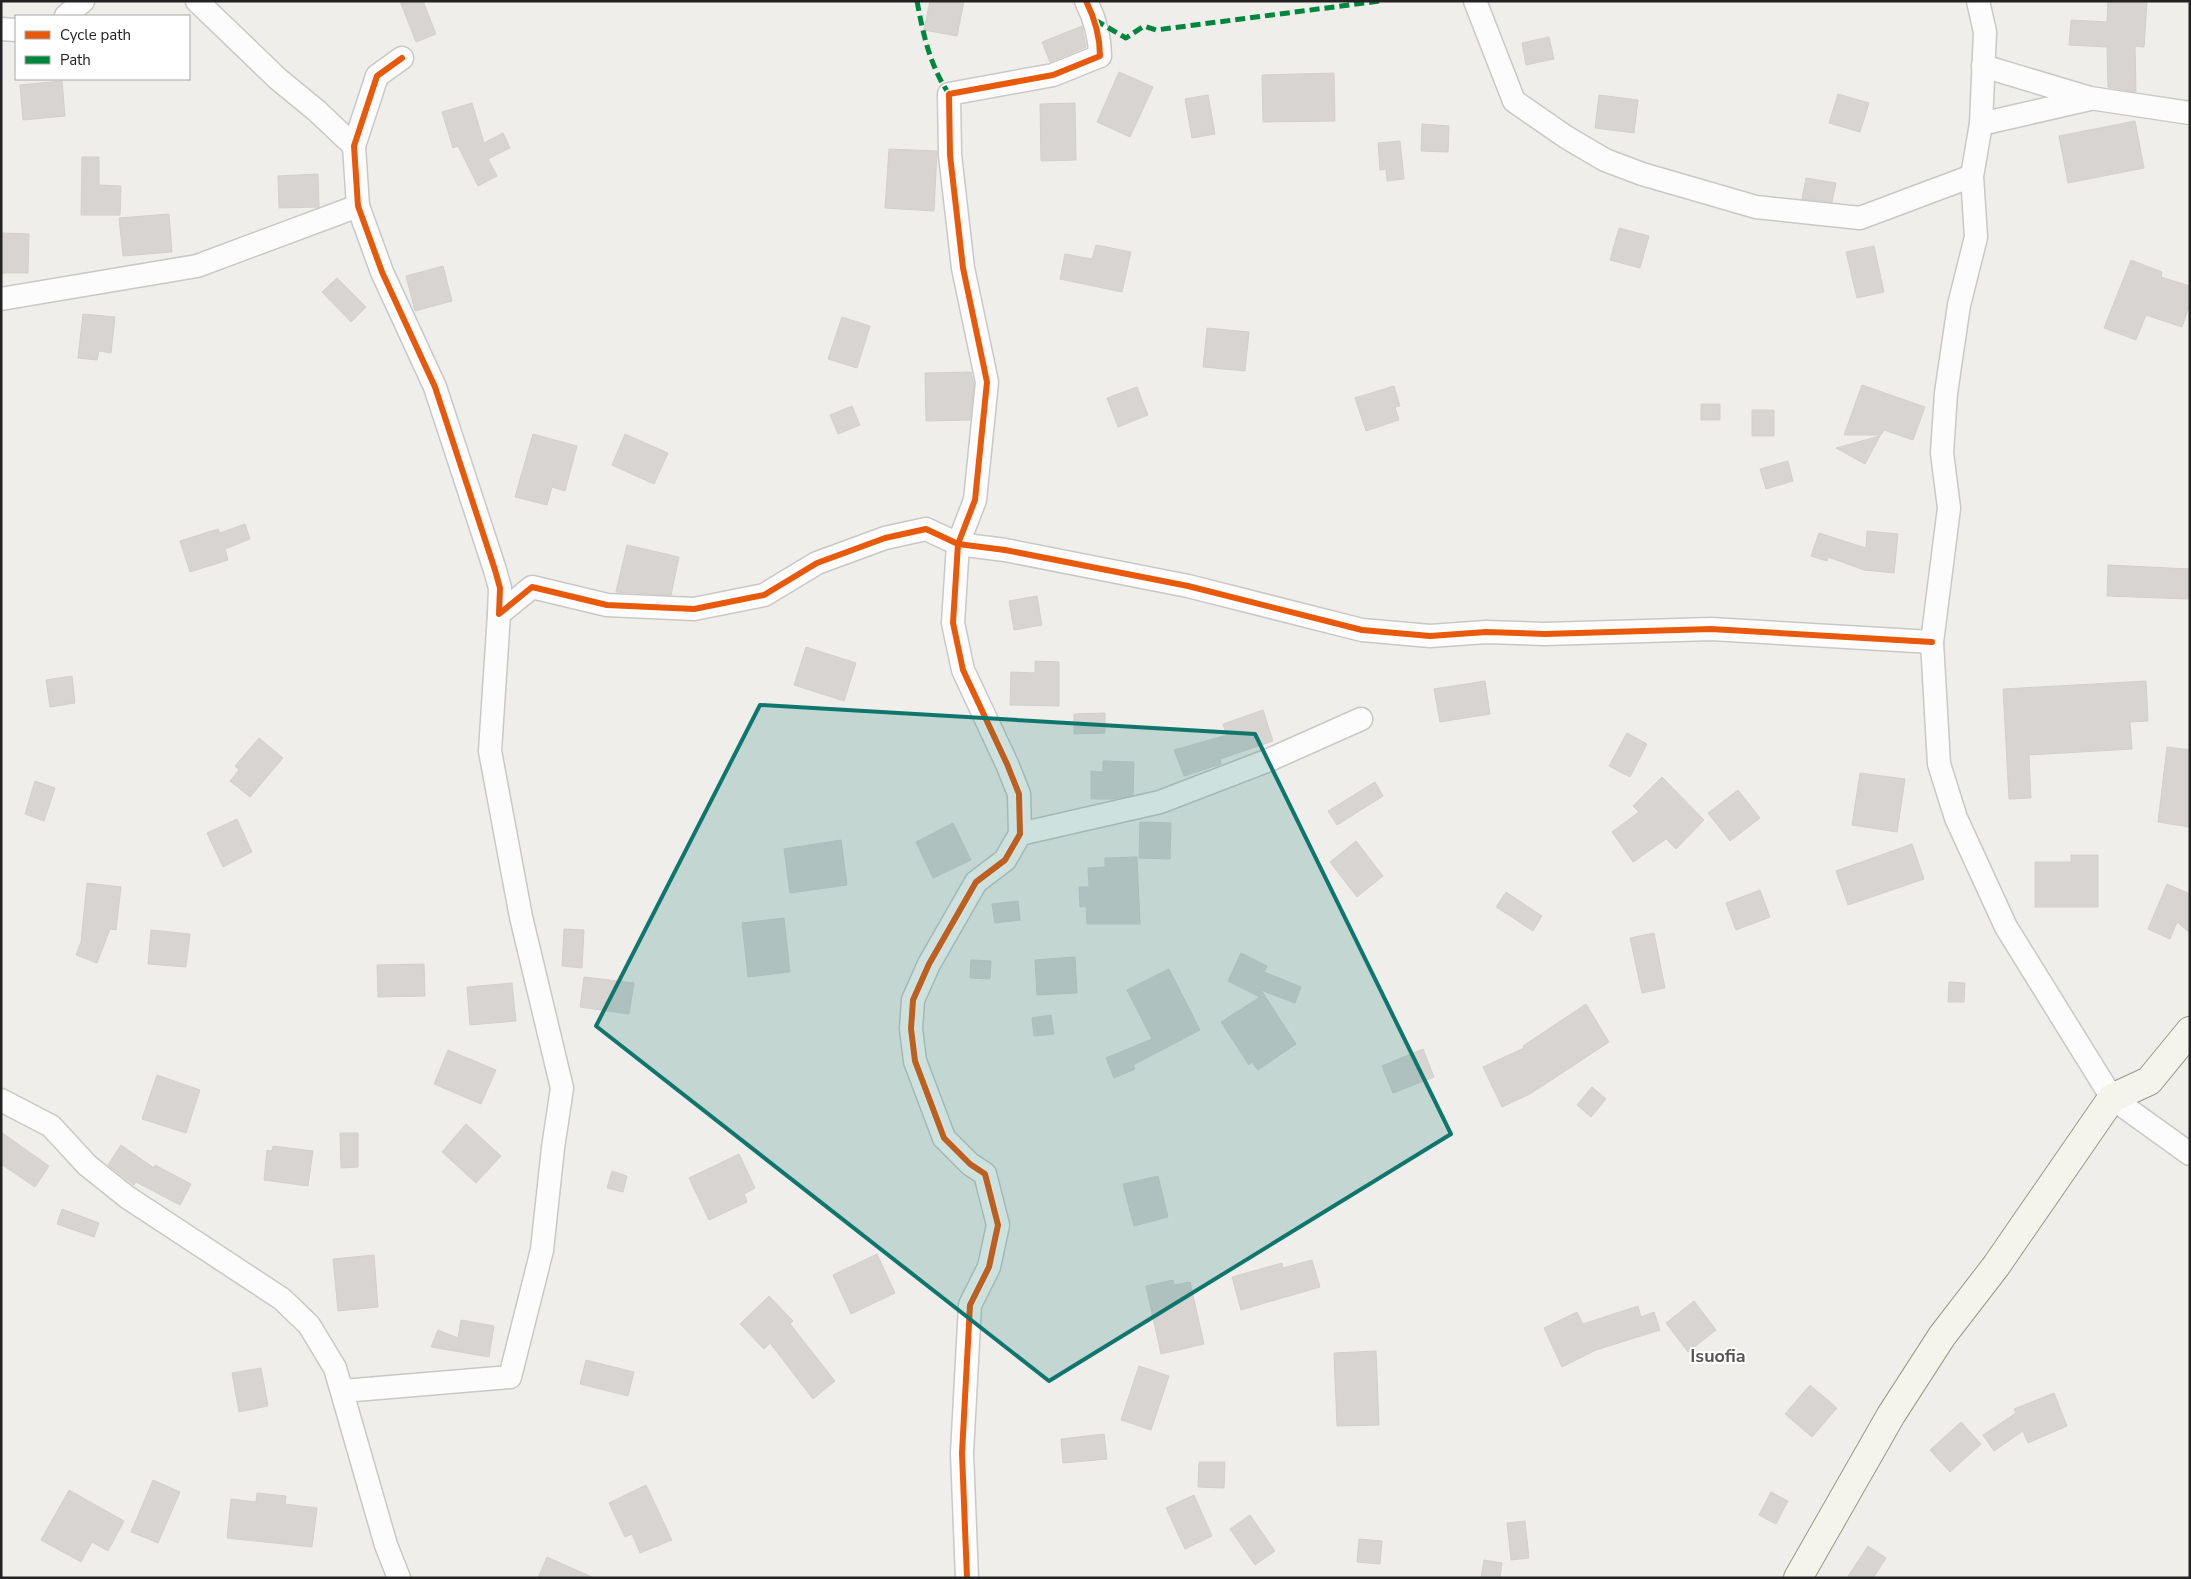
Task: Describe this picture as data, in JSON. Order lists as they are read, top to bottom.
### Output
{
  "districts": ["Isuofia"],
  "legend": ["Cycle path", "Path"]
}
